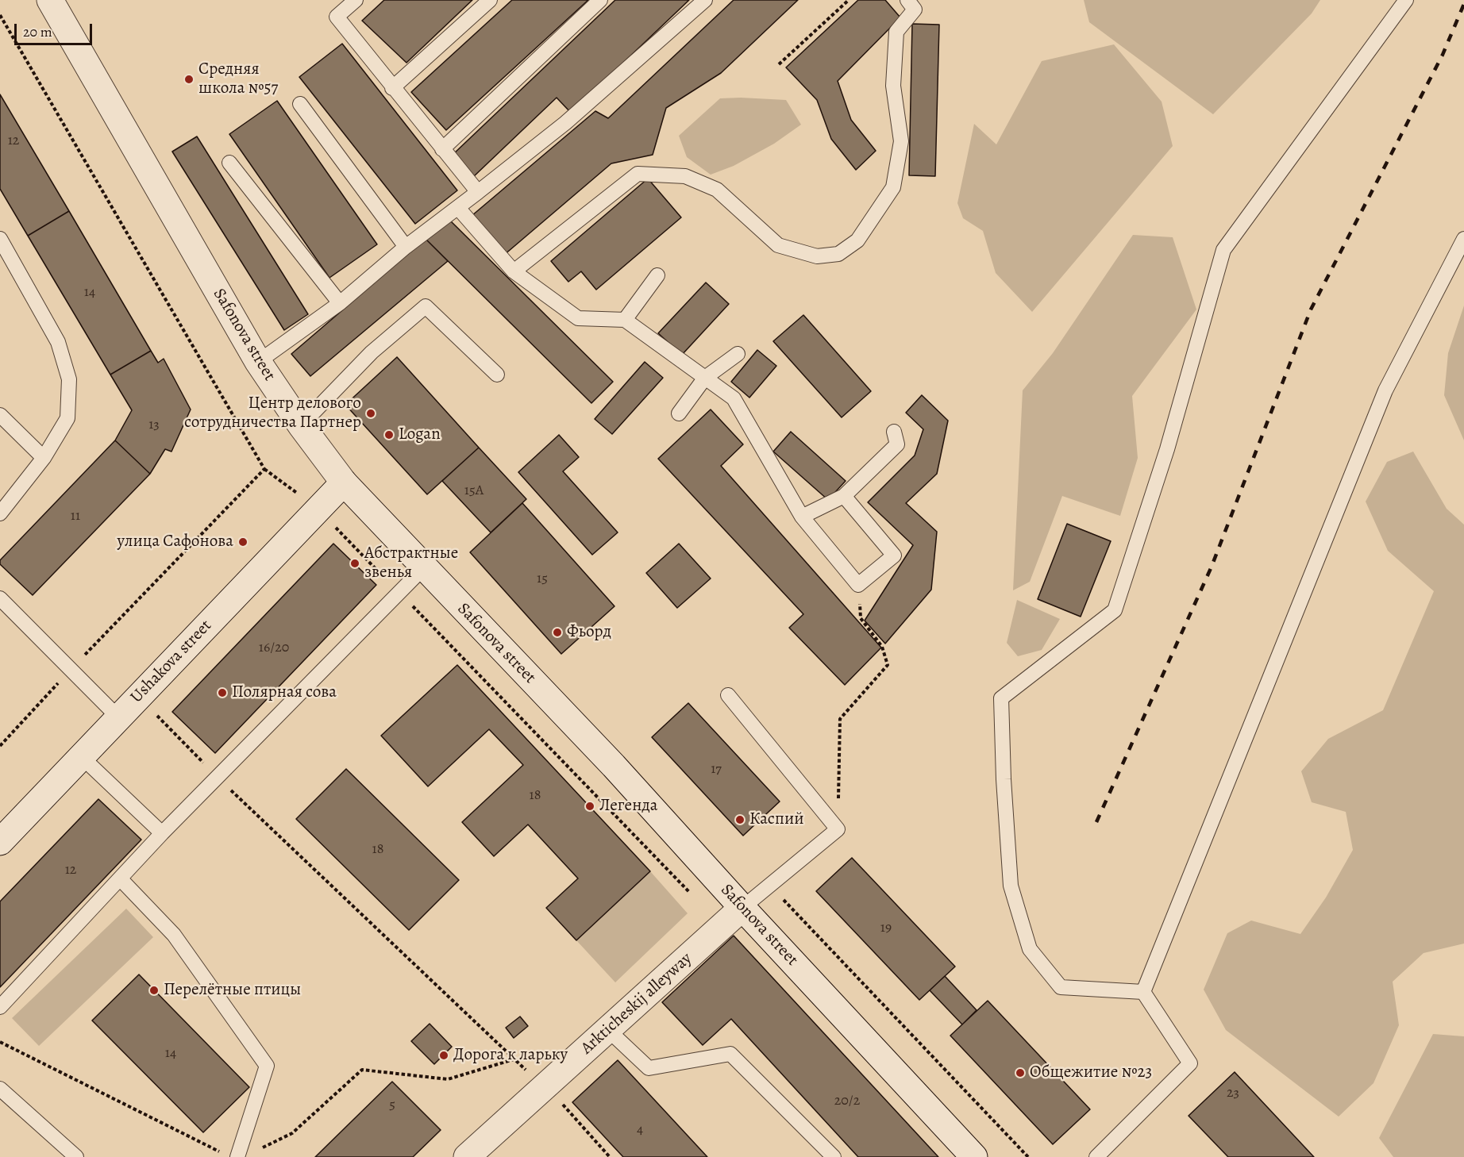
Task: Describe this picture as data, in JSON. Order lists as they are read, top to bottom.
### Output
{
  "streets": {
    "street": ["Safonova street", "Ushakova street", "Arkticheskij alleyway"]
  },
  "crossings": [
    ["Safonova street", "Ushakova street"],
    ["Safonova street", "Arkticheskij alleyway"]
  ],
  "places": [
    "Средняя школа №57",
    "Центр делового сотрудничества Партнер",
    "Logan",
    "улица Сафонова",
    "Абстрактные звенья",
    "Фьорд",
    "Полярная сова",
    "Легенда",
    "Каспий",
    "Перелётные птицы",
    "Дорога к ларьку",
    "Общежитие №23"
  ],
  "house_numbers": [
    "12",
    "14",
    "13",
    "15А",
    "11",
    "15",
    "16/20",
    "17",
    "18",
    "18",
    "12",
    "19",
    "14",
    "23",
    "20/2",
    "5",
    "4"
  ],
  "scale_bar": "20 m"
}
